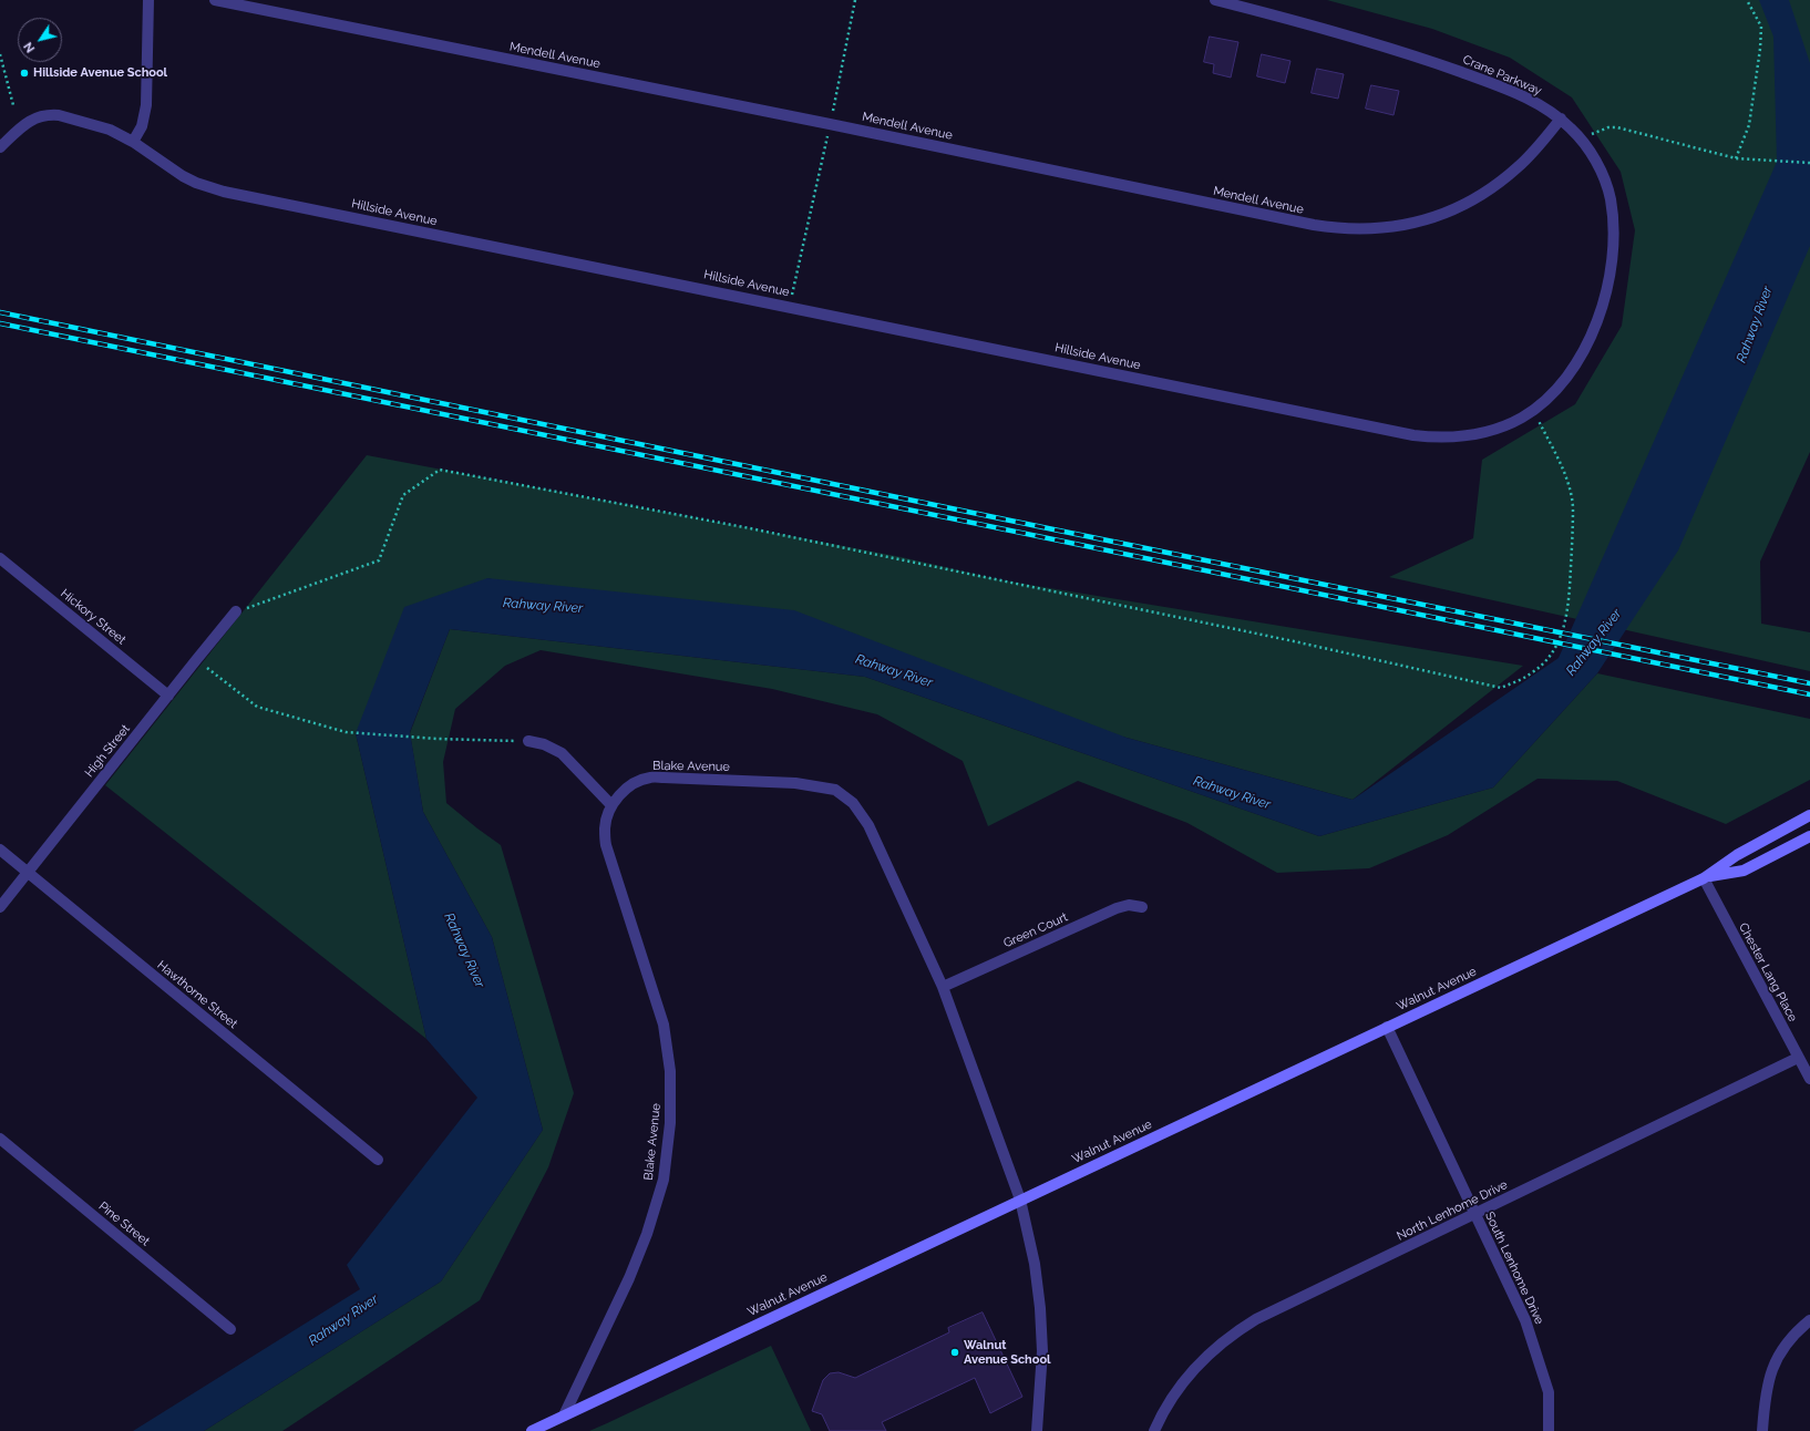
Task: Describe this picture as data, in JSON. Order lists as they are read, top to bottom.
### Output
{
  "streets": {
    "street": [
      "Mendell Avenue",
      "Crane Parkway",
      "Hillside Avenue",
      "Hickory Street",
      "High Street",
      "Blake Avenue",
      "Green Court",
      "Chester Lang Place",
      "Walnut Avenue",
      "Hawthorne Street",
      "North Lenhome Drive",
      "Pine Street",
      "South Lenhome Drive"
    ]
  },
  "crossings": [
    ["Mendell Avenue", "Crane Parkway"],
    ["Crane Parkway", "Hillside Avenue"],
    ["Hickory Street", "High Street"],
    ["High Street", "Hawthorne Street"],
    ["Blake Avenue", "Green Court"],
    ["Blake Avenue", "Walnut Avenue"],
    ["Chester Lang Place", "Walnut Avenue"],
    ["Chester Lang Place", "North Lenhome Drive"],
    ["Walnut Avenue", "South Lenhome Drive"],
    ["North Lenhome Drive", "South Lenhome Drive"]
  ],
  "water": ["Rahway River"],
  "places": ["Hillside Avenue School", "Walnut Avenue School"],
  "north": "bottom left"
}
